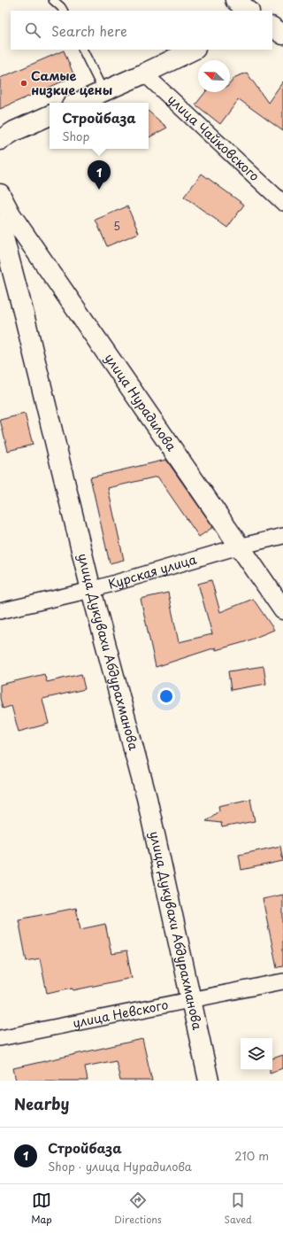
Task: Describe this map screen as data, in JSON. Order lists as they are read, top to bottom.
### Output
{
  "streets": {
    "street": [
      "улица Чайковского",
      "улица Нурадилова",
      "Курская улица",
      "улица Дукувахи Абдурахманова",
      "улица Невского"
    ]
  },
  "crossings": [
    ["улица Нурадилова", "Курская улица"],
    ["Курская улица", "улица Дукувахи Абдурахманова"],
    ["улица Дукувахи Абдурахманова", "улица Невского"]
  ],
  "places": ["Самые низкие цены"],
  "house_numbers": ["5"],
  "north": "top left",
  "page": {
    "search": "Search here",
    "popup": ["Стройбаза", "Shop"],
    "pins": "1",
    "heading": "Nearby",
    "list": [
      {
        "mark": "1",
        "name": "Стройбаза",
        "note": "Shop · улица Нурадилова",
        "value": "210 m"
      }
    ],
    "nav": ["Map", "Directions", "Saved"]
  }
}
